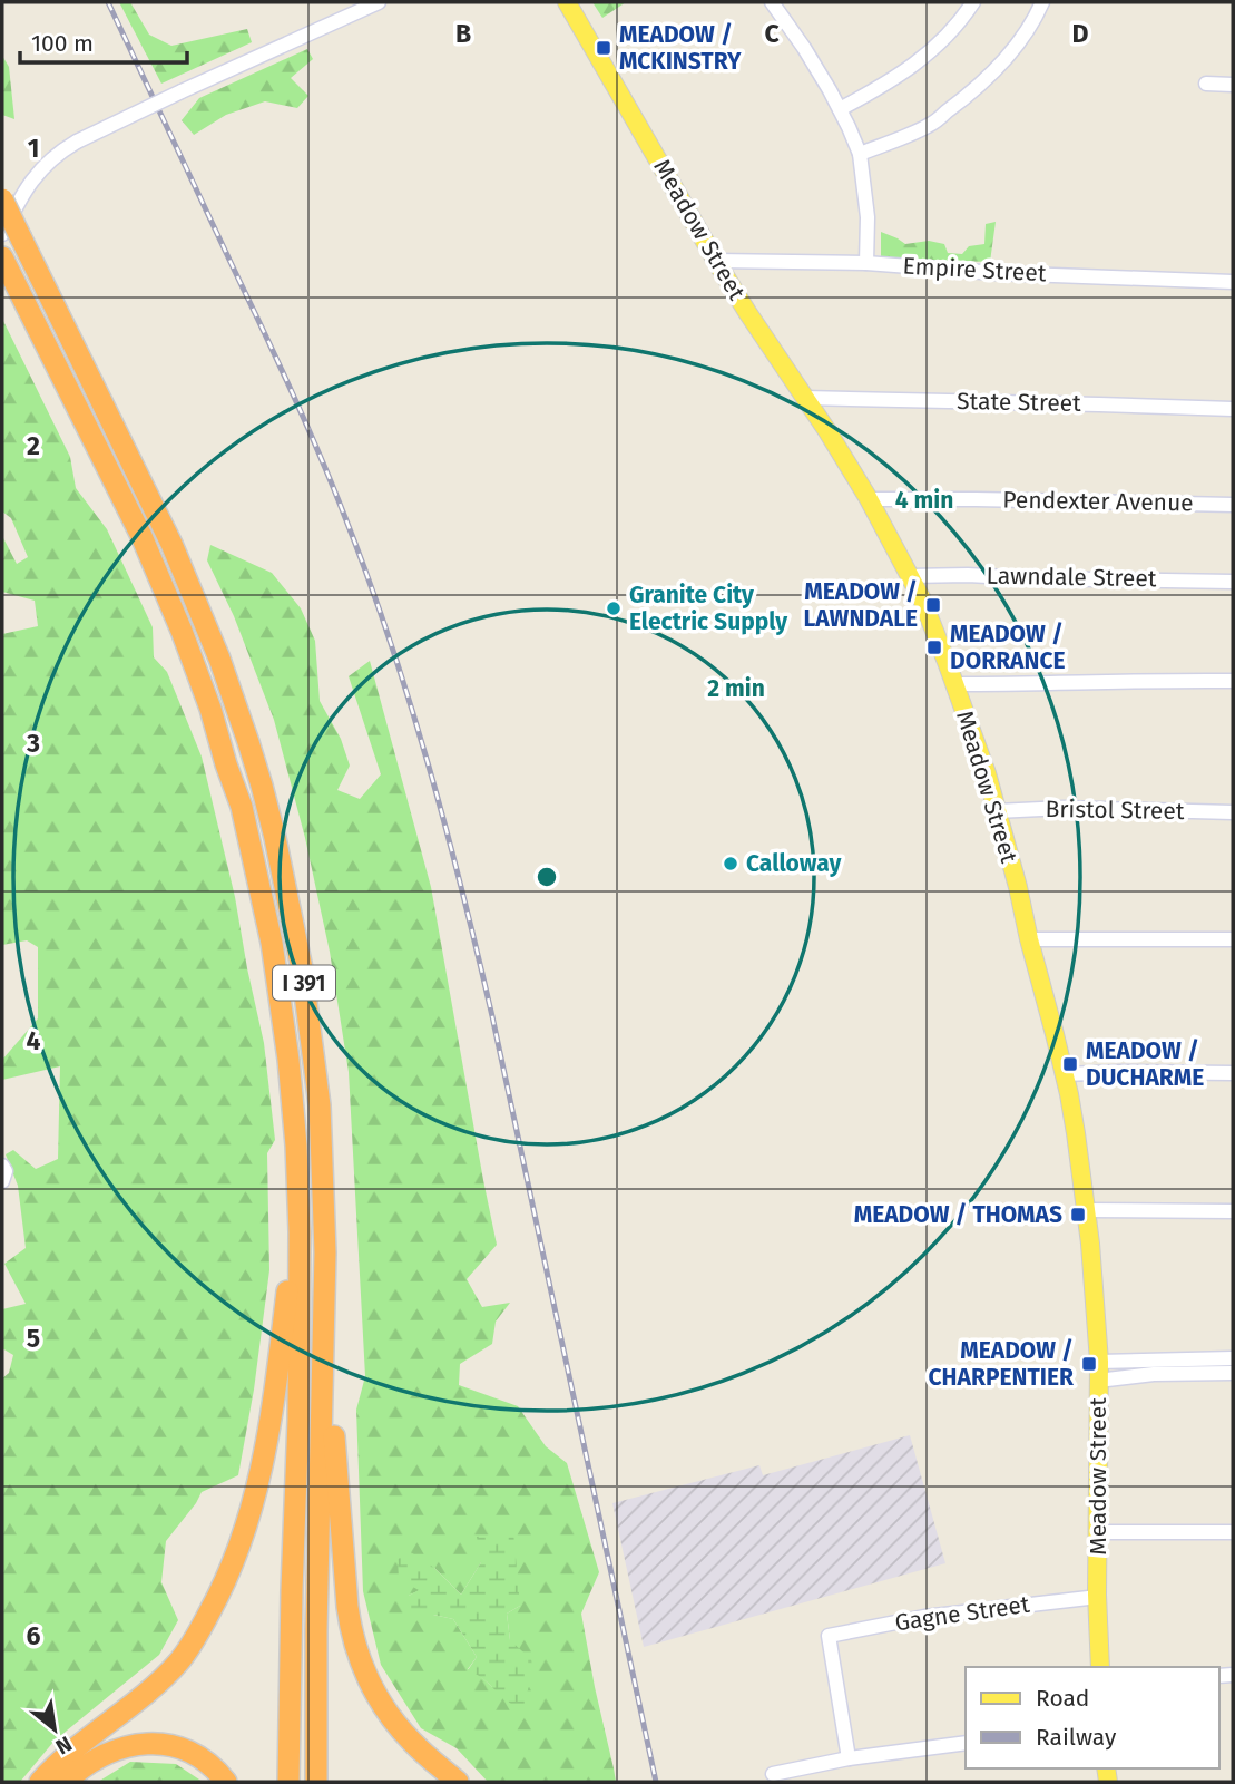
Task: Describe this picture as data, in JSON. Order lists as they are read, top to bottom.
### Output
{
  "streets": {
    "highway": ["I 391"],
    "main road": ["Meadow Street"],
    "street": [
      "Empire Street",
      "State Street",
      "Pendexter Avenue",
      "Lawndale Street",
      "Bristol Street",
      "Gagne Street"
    ]
  },
  "crossings": [
    ["Meadow Street", "Empire Street"],
    ["Meadow Street", "State Street"],
    ["Meadow Street", "Pendexter Avenue"],
    ["Meadow Street", "Lawndale Street"],
    ["Meadow Street", "Bristol Street"],
    ["Meadow Street", "Gagne Street"]
  ],
  "places": {
    "transit": [
      "MEADOW / MCKINSTRY",
      "MEADOW / LAWNDALE",
      "MEADOW / DORRANCE",
      "MEADOW / DUCHARME",
      "MEADOW / THOMAS",
      "MEADOW / CHARPENTIER"
    ],
    "other": ["Granite City Electric Supply", "Calloway"]
  },
  "legend": ["Road", "Railway"],
  "scale_bar": "100 m",
  "north": "bottom right",
  "grid": {
    "columns": ["B", "C", "D"],
    "rows": [
      "1",
      "2",
      "3",
      "4",
      "5",
      "6"
    ]
  },
  "rings": ["4 min", "2 min"]
}
